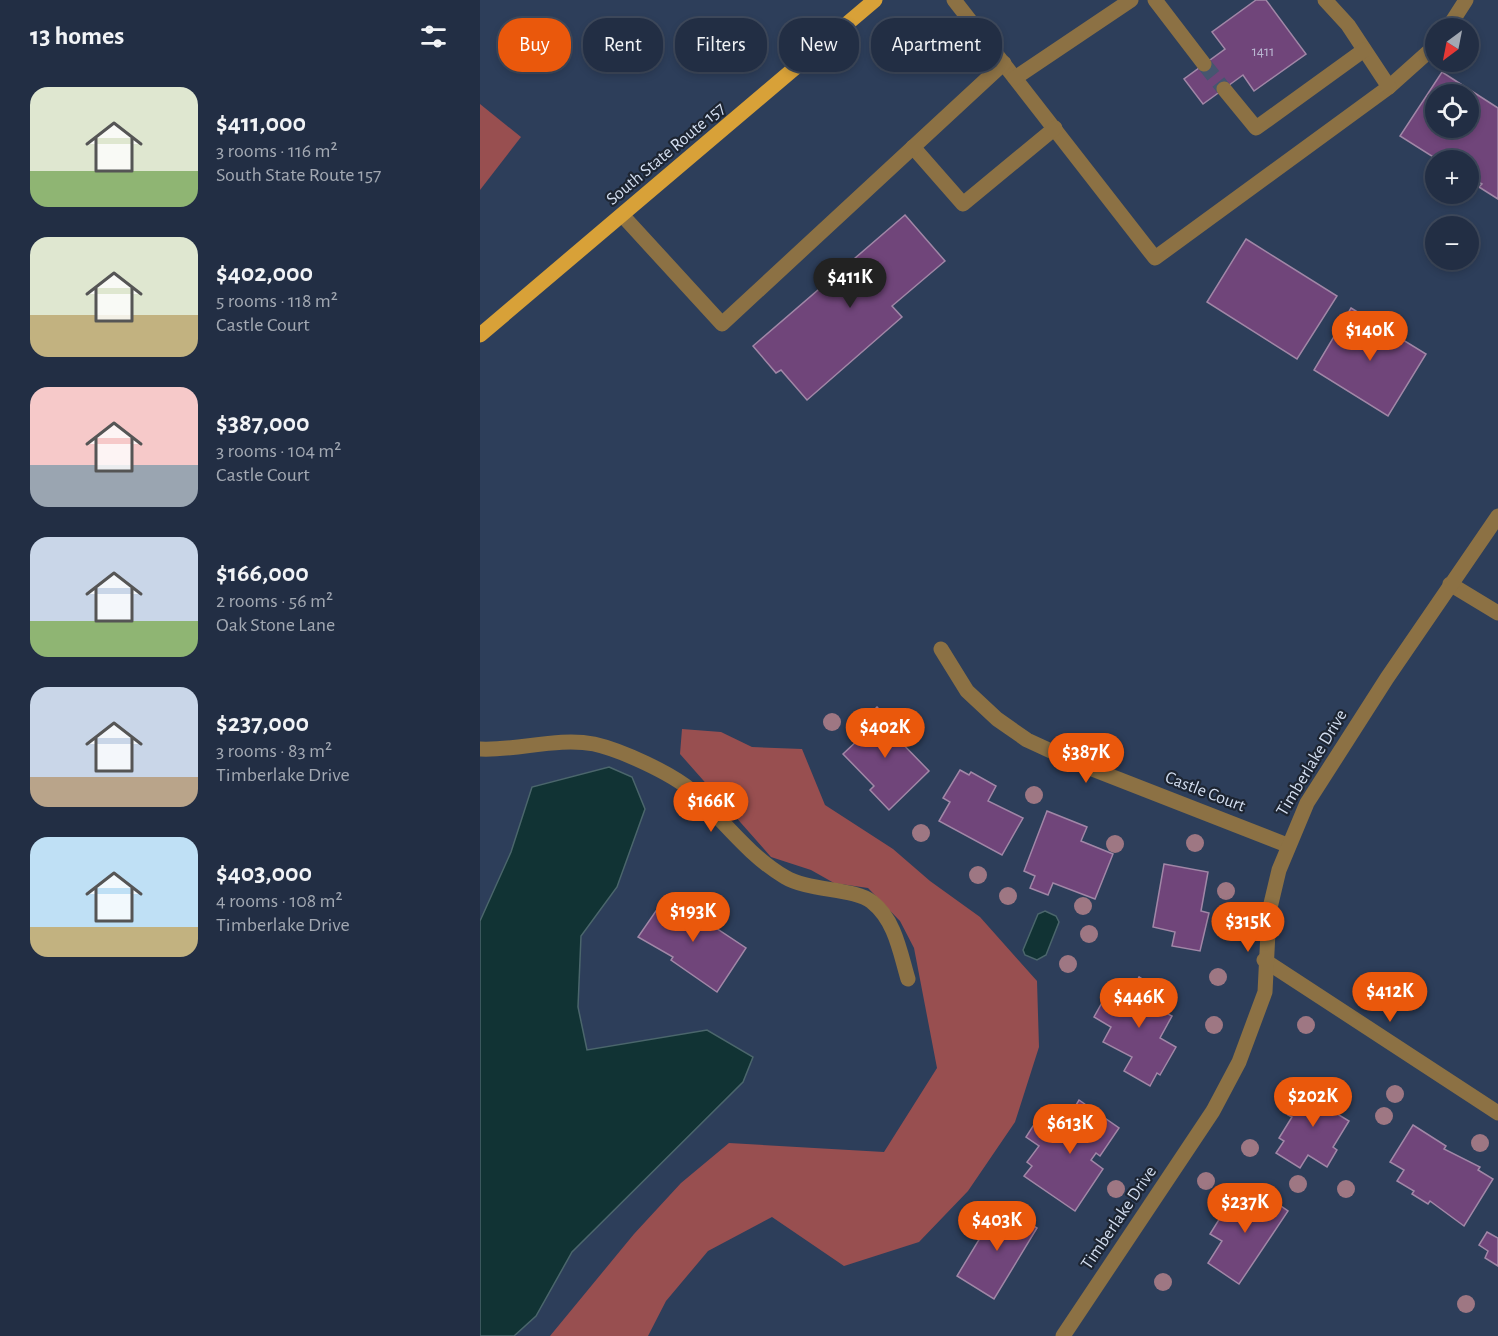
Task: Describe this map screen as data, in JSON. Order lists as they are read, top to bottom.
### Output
{
  "streets": {
    "main road": ["South State Route 157"],
    "street": ["Timberlake Drive", "Castle Court"]
  },
  "crossings": [
    ["Timberlake Drive", "Castle Court"]
  ],
  "house_numbers": ["1411"],
  "north": "bottom left",
  "page": {
    "heading": "13 homes",
    "map_buttons": ["+", "−"],
    "chip": [
      "Buy",
      "Rent",
      "Filters",
      "New",
      "Apartment"
    ],
    "list": [
      {
        "name": "$411,000",
        "note": "3 rooms · 116 m² · South State Route 157"
      },
      {
        "name": "$402,000",
        "note": "5 rooms · 118 m² · Castle Court"
      },
      {
        "name": "$387,000",
        "note": "3 rooms · 104 m² · Castle Court"
      },
      {
        "name": "$166,000",
        "note": "2 rooms · 56 m² · Oak Stone Lane"
      },
      {
        "name": "$237,000",
        "note": "3 rooms · 83 m² · Timberlake Drive"
      },
      {
        "name": "$403,000",
        "note": "4 rooms · 108 m² · Timberlake Drive"
      }
    ],
    "price": [
      "$411K",
      "$140K",
      "$402K",
      "$387K",
      "$166K",
      "$193K",
      "$315K",
      "$412K",
      "$446K",
      "$202K",
      "$613K",
      "$237K",
      "$403K"
    ]
  }
}
